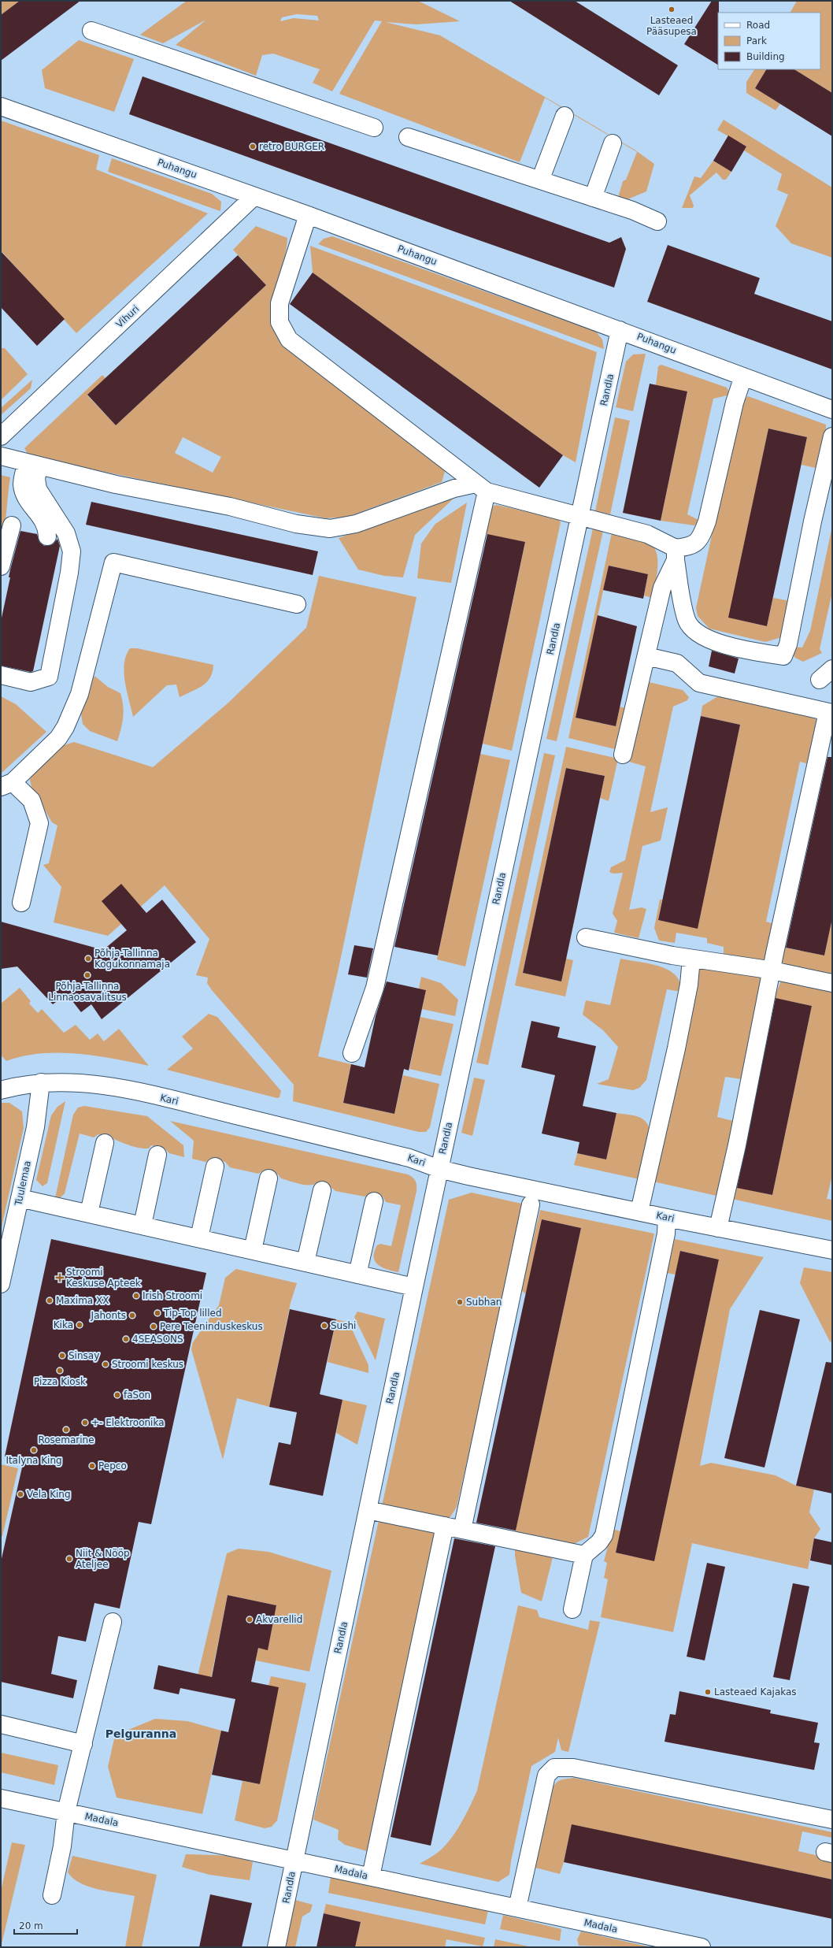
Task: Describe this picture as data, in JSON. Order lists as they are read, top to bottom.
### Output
{
  "streets": {
    "street": [
      "Puhangu",
      "Vihuri",
      "Randla",
      "Kari",
      "Tuulemaa",
      "Madala"
    ]
  },
  "crossings": [
    ["Puhangu", "Vihuri"],
    ["Puhangu", "Randla"],
    ["Randla", "Kari"],
    ["Randla", "Madala"],
    ["Kari", "Tuulemaa"]
  ],
  "districts": ["Pelguranna"],
  "places": {
    "other": [
      "Lasteaed Pääsupesa",
      "retro BURGER",
      "Põhja-Tallinna Kogukonnamaja",
      "Põhja-Tallinna Linnaosavalitsus",
      "Irish Stroomi",
      "Maxima XX",
      "Subhan",
      "Tip-Top lilled",
      "Jahonts",
      "Kika",
      "Sushi",
      "Pere Teeninduskeskus",
      "4SEASONS",
      "Sinsay",
      "Stroomi keskus",
      "Pizza Kiosk",
      "faSon",
      "+- Elektroonika",
      "Rosemarine",
      "Italyna King",
      "Pepco",
      "Vela King",
      "Niit & Nööp Ateljee",
      "Akvarellid",
      "Lasteaed Kajakas"
    ],
    "health": ["Stroomi Keskuse Apteek"]
  },
  "legend": ["Road", "Park", "Building"],
  "scale_bar": "20 m"
}
